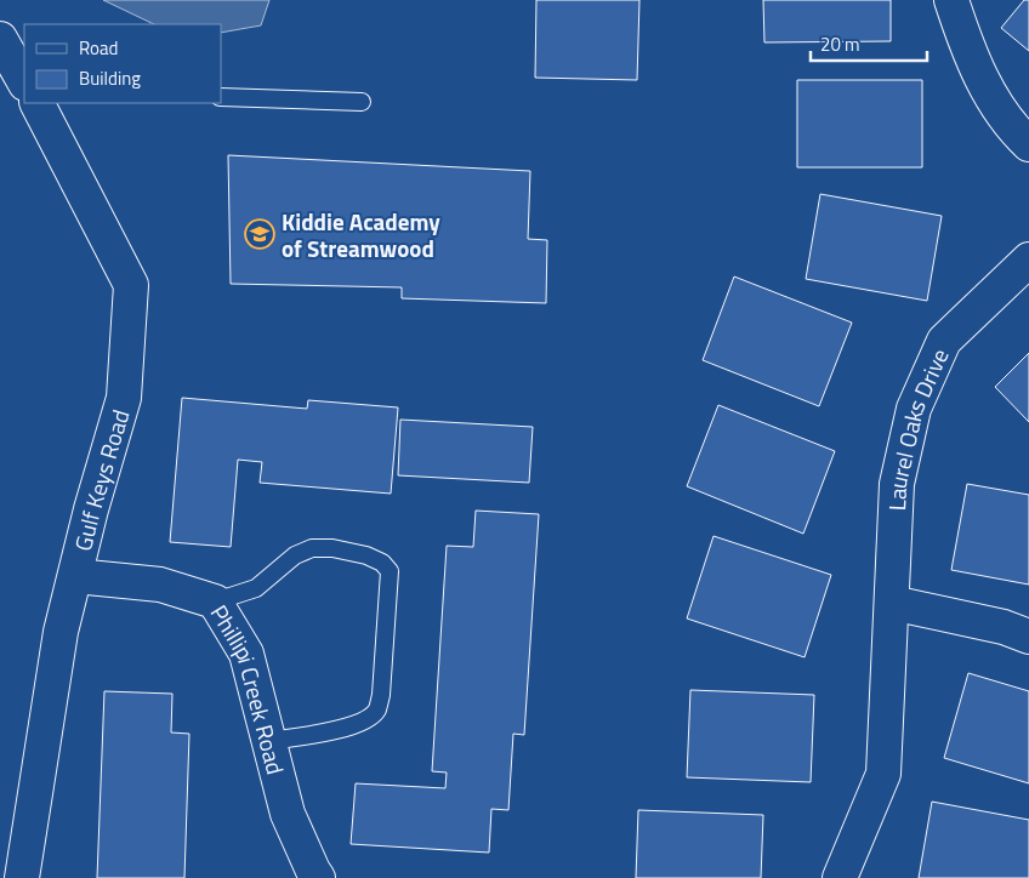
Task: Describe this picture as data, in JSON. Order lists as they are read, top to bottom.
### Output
{
  "streets": {
    "street": ["Laurel Oaks Drive", "Gulf Keys Road", "Phillipi Creek Road"]
  },
  "crossings": [
    ["Gulf Keys Road", "Phillipi Creek Road"]
  ],
  "places": {
    "school or university": ["Kiddie Academy of Streamwood"]
  },
  "legend": ["Road", "Building"],
  "scale_bar": "20 m"
}
